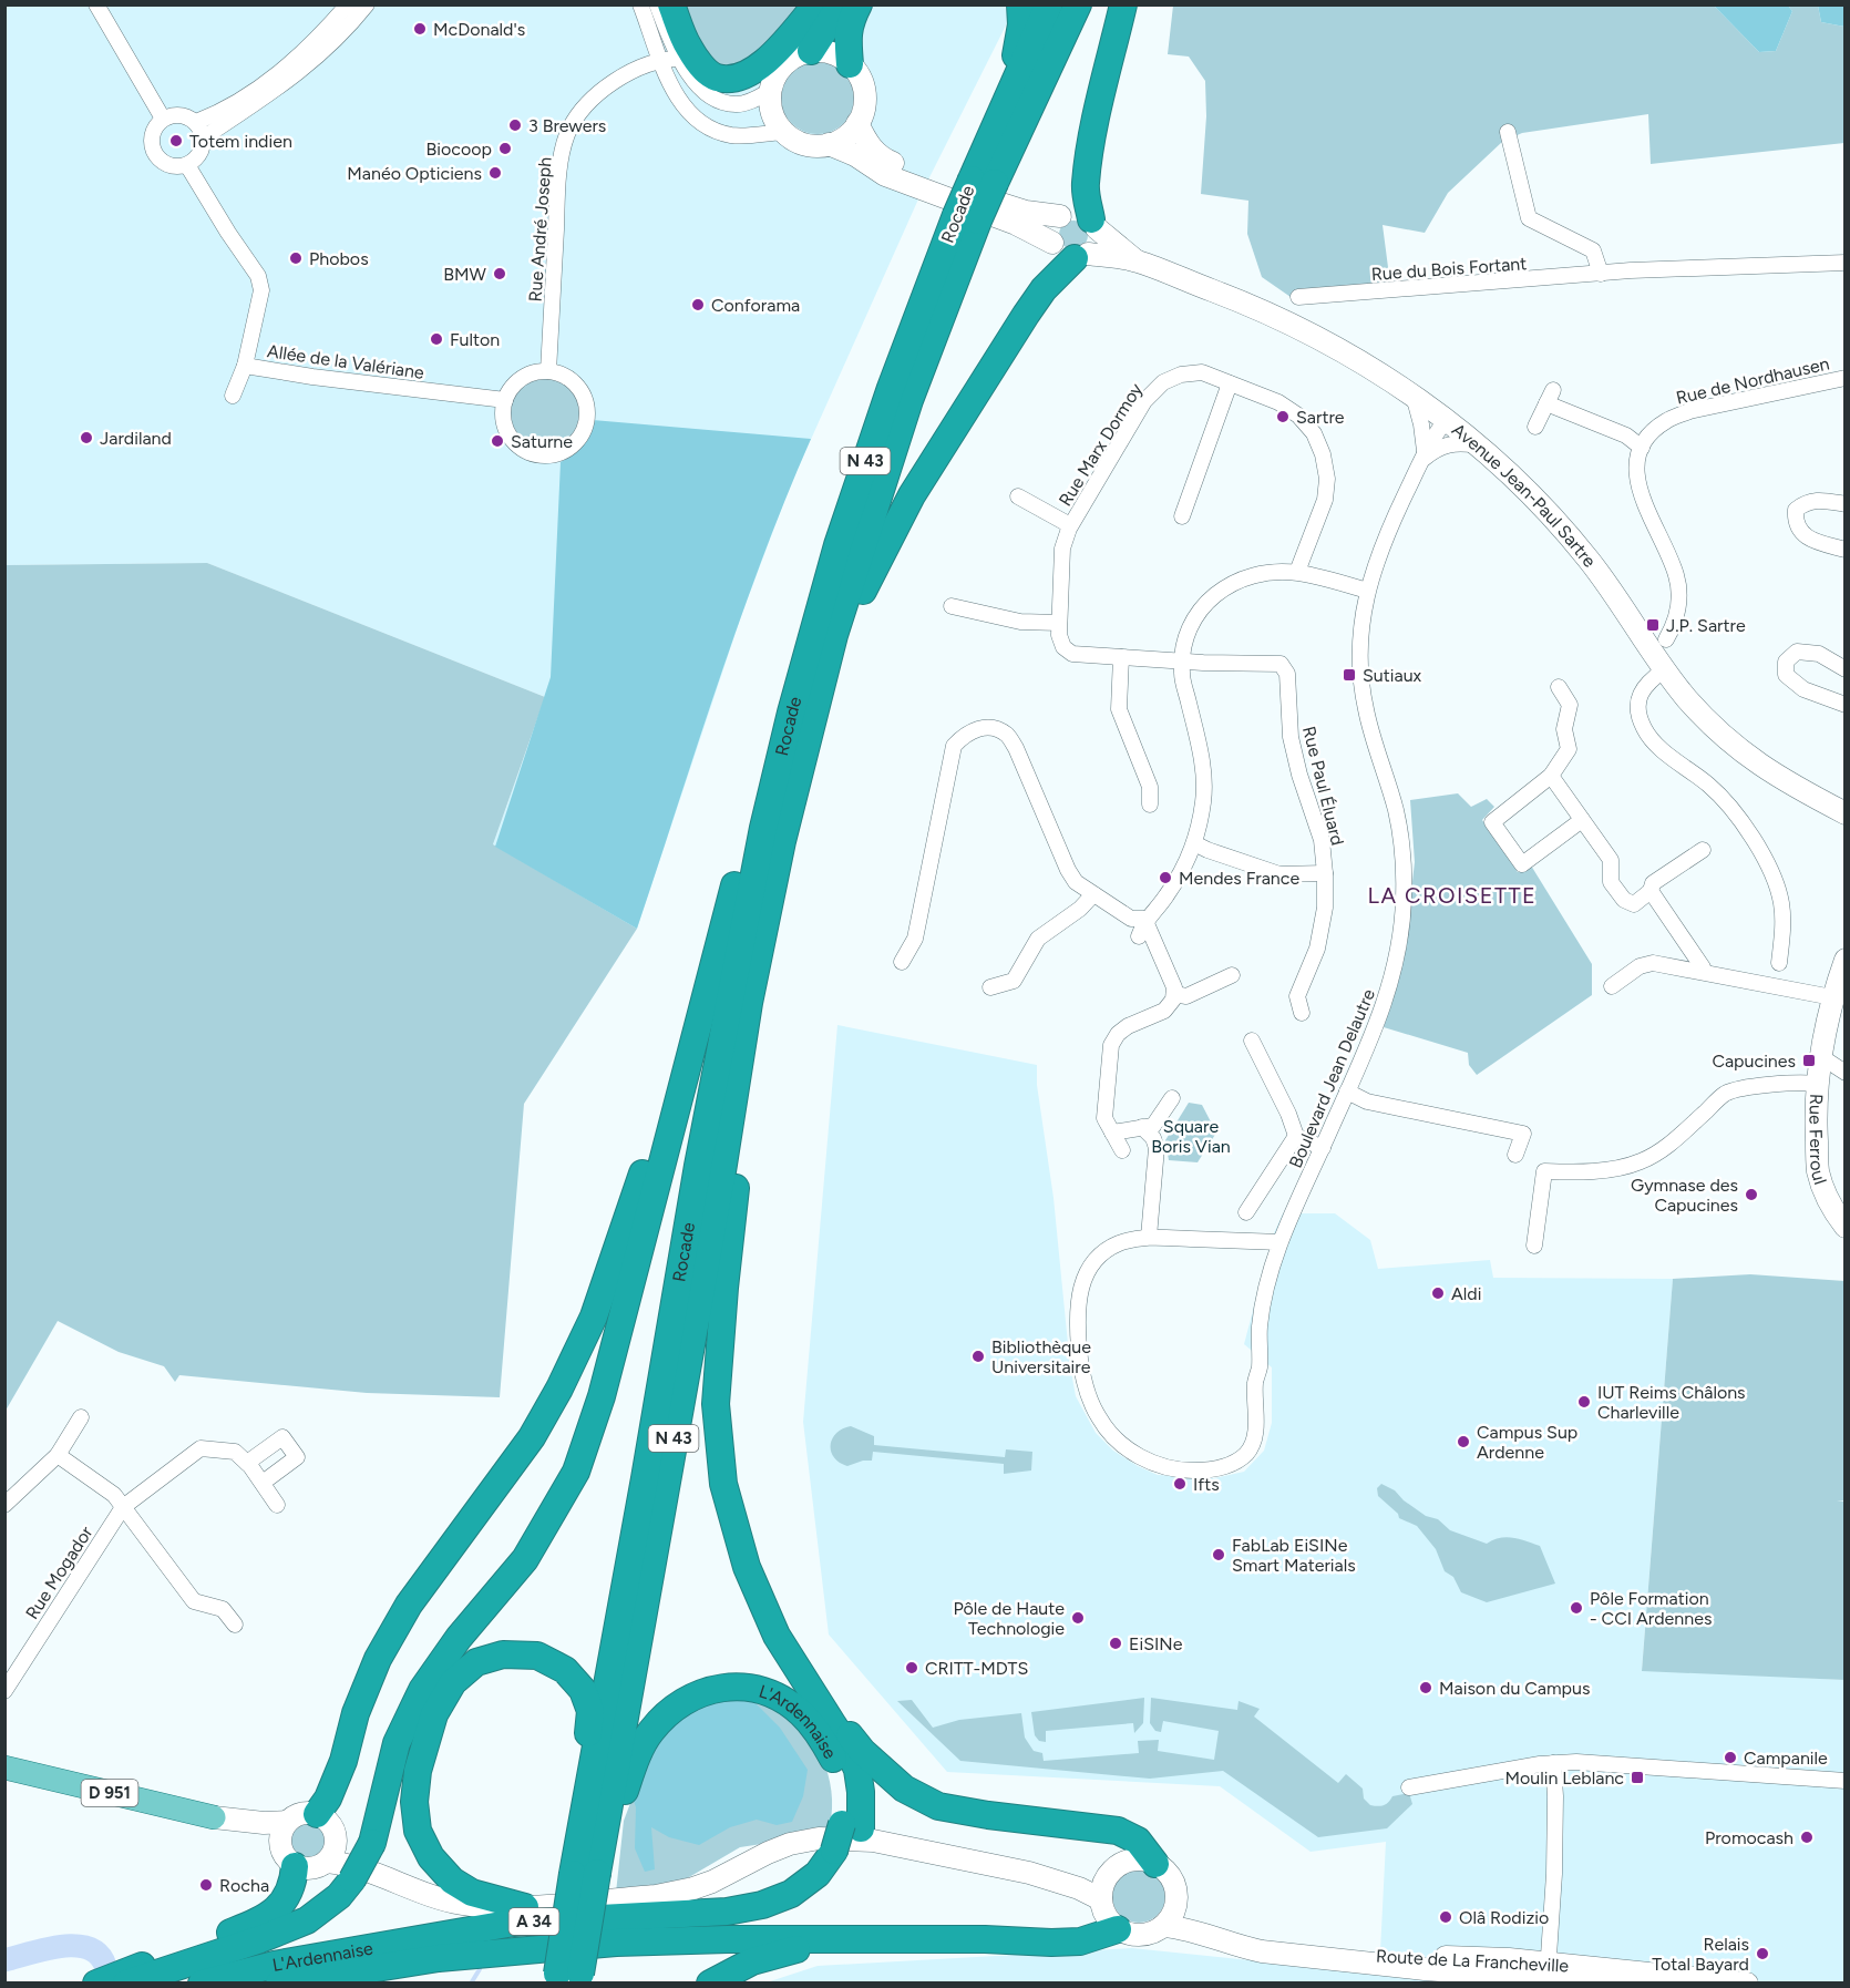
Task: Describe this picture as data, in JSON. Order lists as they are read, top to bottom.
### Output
{
  "streets": {
    "highway": [
      "Rocade",
      "N 43",
      "L'Ardennaise",
      "A 34"
    ],
    "main road": ["D 951"],
    "street": [
      "Rue André Joseph",
      "Rue du Bois Fortant",
      "Allée de la Valériane",
      "Rue de Nordhausen",
      "Rue Marx Dormoy",
      "Avenue Jean-Paul Sartre",
      "Rue Paul Éluard",
      "Boulevard Jean Delautre",
      "Rue Ferroul",
      "Rue Mogador",
      "Route de La Francheville"
    ]
  },
  "crossings": [
    ["Rocade", "N 43"],
    ["Rocade", "L'Ardennaise"],
    ["Rue André Joseph", "Allée de la Valériane"],
    ["Rue Marx Dormoy", "Rue Paul Éluard"],
    ["N 43", "L'Ardennaise"],
    ["Avenue Jean-Paul Sartre", "Boulevard Jean Delautre"]
  ],
  "districts": ["LA CROISETTE"],
  "parks": ["Square Boris Vian"],
  "places": {
    "other": [
      "McDonald's",
      "3 Brewers",
      "Totem indien",
      "Biocoop",
      "Manéo Opticiens",
      "Phobos",
      "BMW",
      "Conforama",
      "Fulton",
      "Sartre",
      "Jardiland",
      "Saturne",
      "Mendes France",
      "Gymnase des Capucines",
      "Aldi",
      "Bibliothèque Universitaire",
      "IUT Reims Châlons Charleville",
      "Campus Sup Ardenne",
      "Ifts",
      "FabLab EiSINe Smart Materials",
      "Pôle Formation - CCI Ardennes",
      "Pôle de Haute Technologie",
      "EiSINe",
      "CRITT-MDTS",
      "Maison du Campus",
      "Campanile",
      "Promocash",
      "Rocha",
      "Olâ Rodizio",
      "Relais Total Bayard"
    ],
    "transit": [
      "J.P. Sartre",
      "Sutiaux",
      "Capucines",
      "Moulin Leblanc"
    ]
  }
}
